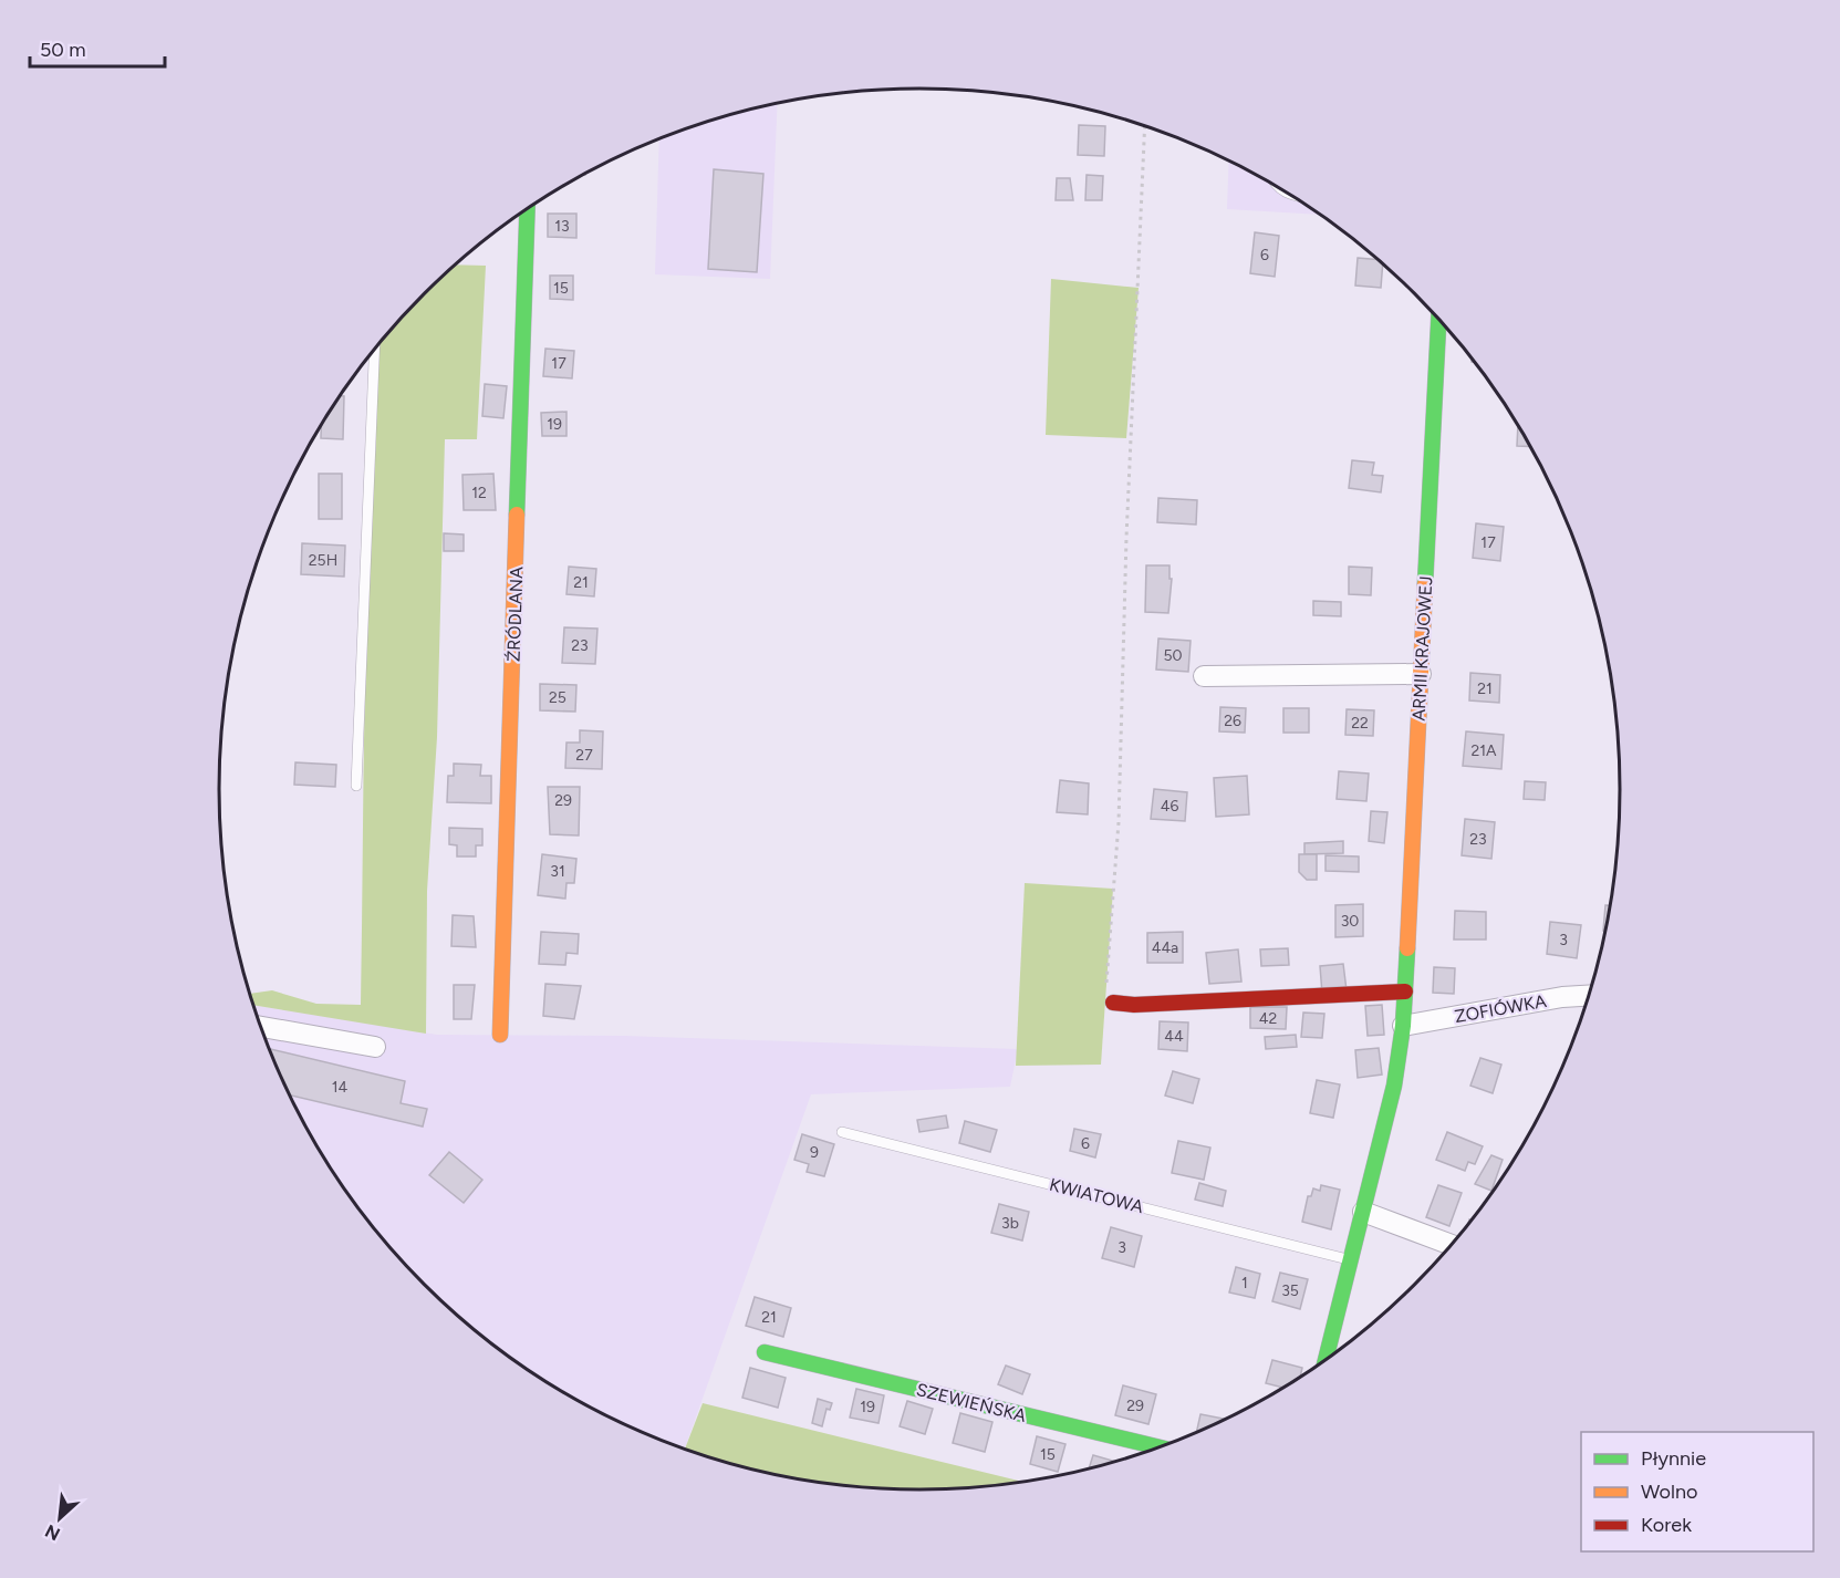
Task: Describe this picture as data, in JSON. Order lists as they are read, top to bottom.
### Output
{
  "streets": {
    "street": [
      "ŹRÓDLANA",
      "ARMII KRAJOWEJ",
      "ZOFIÓWKA",
      "SZEWIEŃSKA"
    ],
    "lane": ["KWIATOWA"]
  },
  "crossings": [
    ["ARMII KRAJOWEJ", "ZOFIÓWKA"]
  ],
  "house_numbers": [
    "13",
    "6",
    "15",
    "17",
    "19",
    "12",
    "17",
    "25H",
    "21",
    "23",
    "50",
    "21",
    "25",
    "26",
    "22",
    "21A",
    "27",
    "29",
    "46",
    "23",
    "31",
    "30",
    "3",
    "44a",
    "42",
    "44",
    "14",
    "6",
    "9",
    "3b",
    "3",
    "1",
    "35",
    "21",
    "29",
    "19",
    "15"
  ],
  "legend": ["Płynnie", "Wolno", "Korek"],
  "scale_bar": "50 m",
  "north": "bottom left"
}
